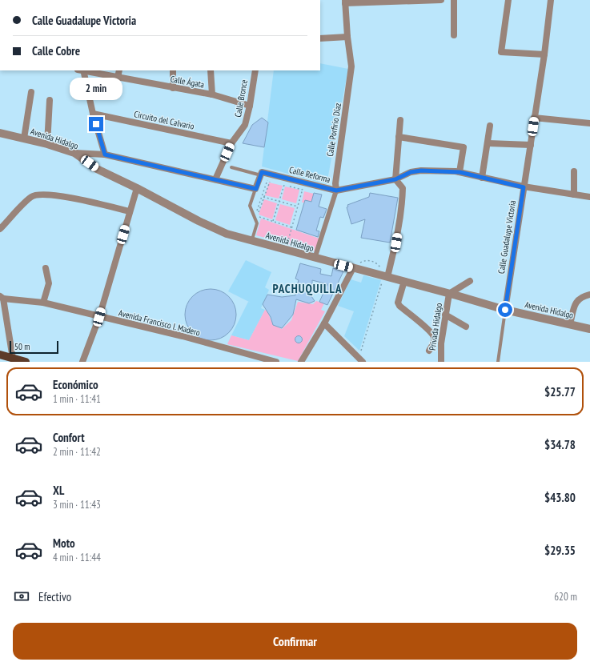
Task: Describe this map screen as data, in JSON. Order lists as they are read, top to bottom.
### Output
{
  "streets": {
    "street": [
      "Calle Ágata",
      "Calle Bronce",
      "Circuito del Calvario",
      "Calle Porfirio Díaz",
      "Avenida Hidalgo",
      "Calle Reforma",
      "Calle Guadalupe Victoria",
      "Avenida Francisco I. Madero",
      "Privada Hidalgo"
    ]
  },
  "crossings": [
    ["Calle Ágata", "Calle Bronce"],
    ["Calle Bronce", "Circuito del Calvario"],
    ["Calle Porfirio Díaz", "Avenida Hidalgo"],
    ["Calle Porfirio Díaz", "Calle Reforma"],
    ["Avenida Hidalgo", "Calle Guadalupe Victoria"],
    ["Avenida Hidalgo", "Privada Hidalgo"],
    ["Calle Reforma", "Calle Guadalupe Victoria"]
  ],
  "districts": ["PACHUQUILLA"],
  "scale_bar": "50 m",
  "page": {
    "banner": ["Calle Guadalupe Victoria", "Calle Cobre"],
    "bubble": "2 min",
    "scale": "50 m",
    "list": [
      {
        "name": "Económico",
        "note": "1 min · 11:41",
        "value": "$25.77"
      },
      {
        "name": "Confort",
        "note": "2 min · 11:42",
        "value": "$34.78"
      },
      {
        "name": "XL",
        "note": "3 min · 11:43",
        "value": "$43.80"
      },
      {
        "name": "Moto",
        "note": "4 min · 11:44",
        "value": "$29.35"
      }
    ],
    "pay": ["Efectivo", "620 m"],
    "buttons": "Confirmar"
  }
}
